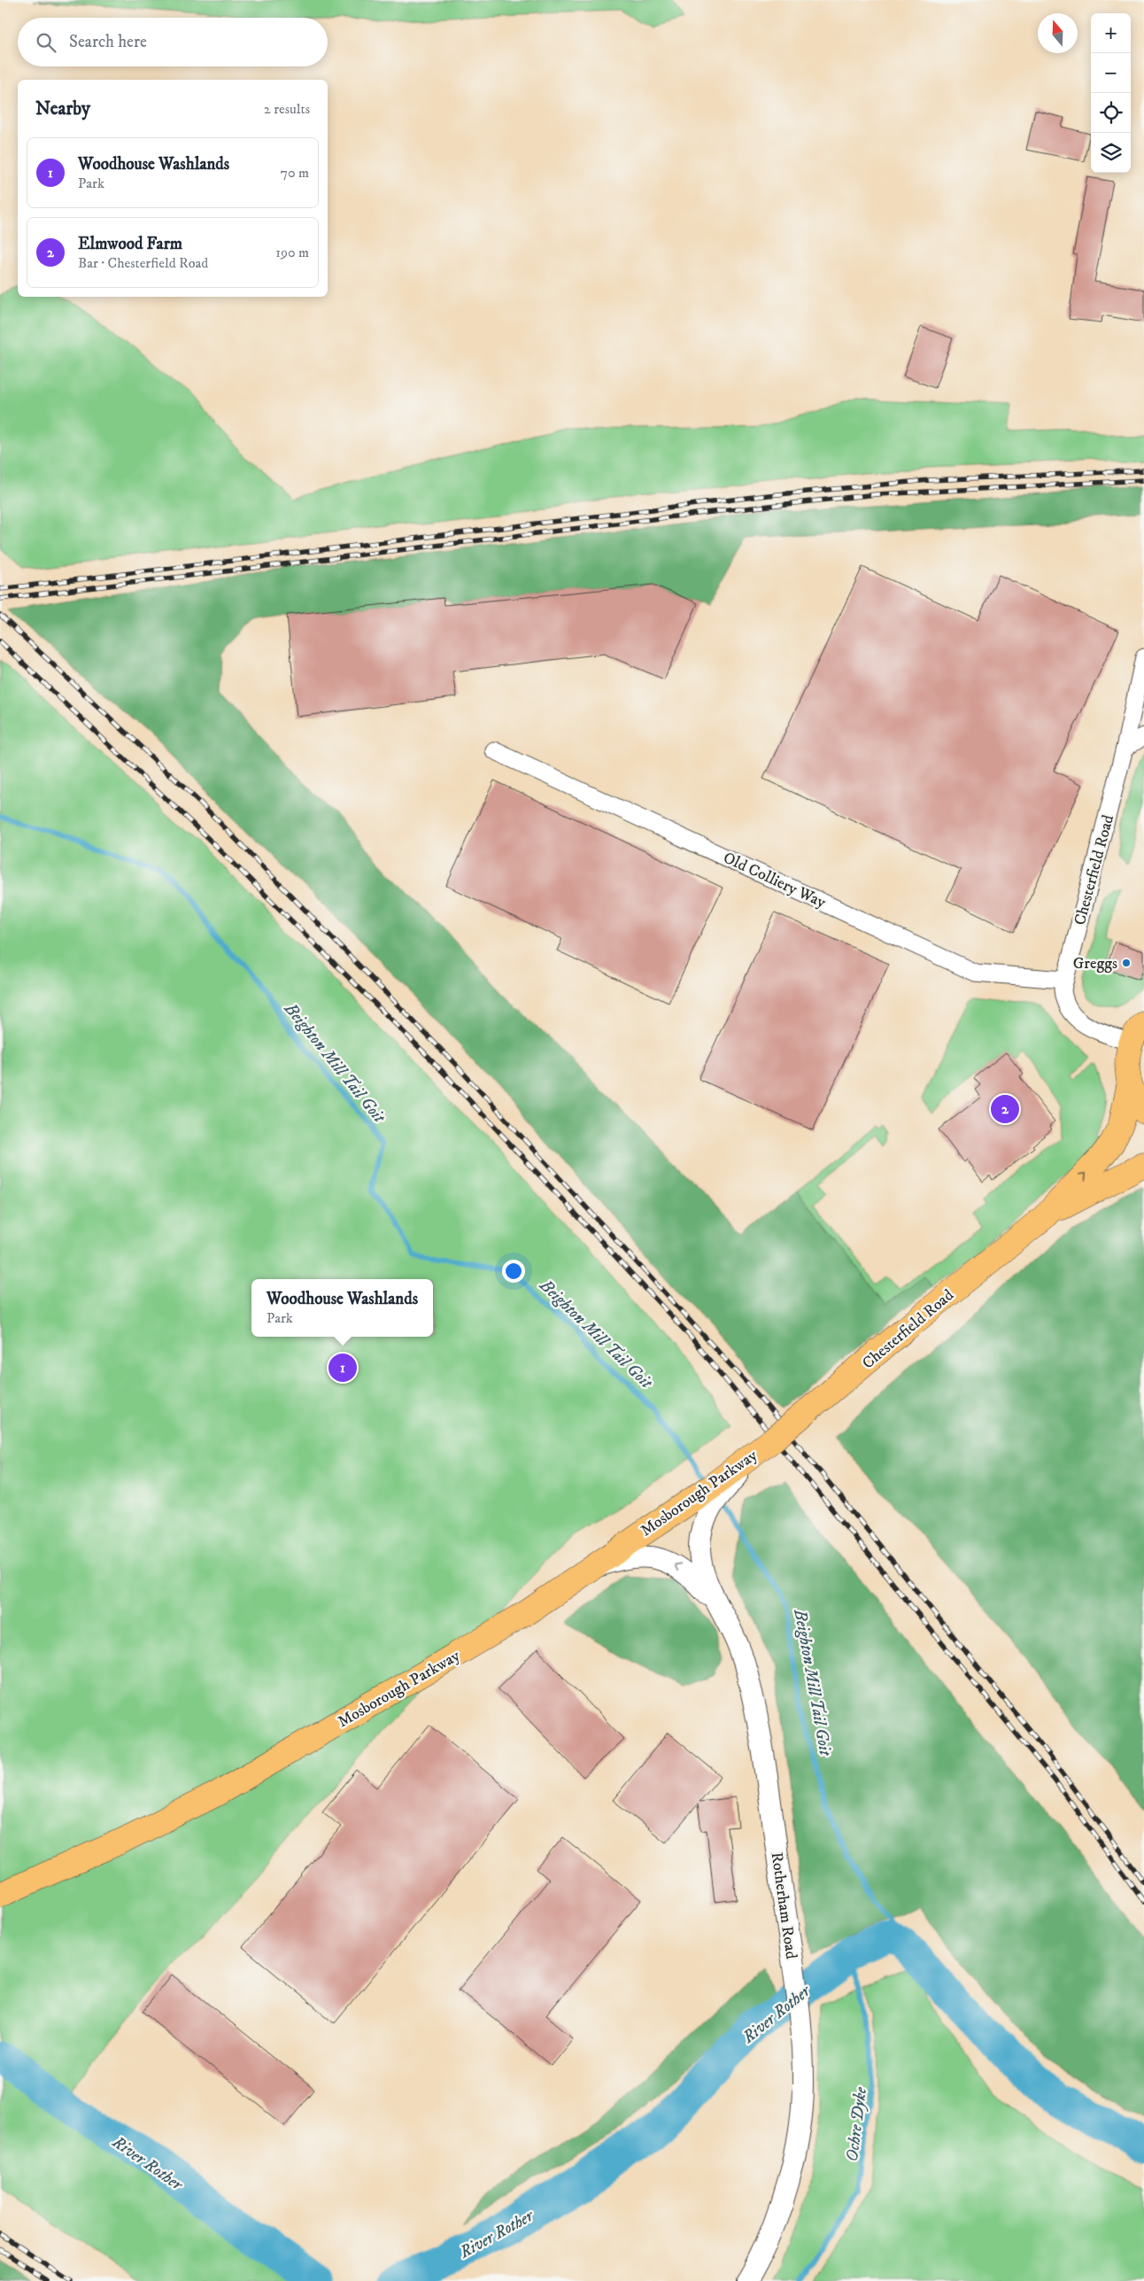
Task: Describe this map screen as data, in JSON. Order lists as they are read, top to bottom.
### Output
{
  "streets": {
    "highway": ["Chesterfield Road", "Mosborough Parkway"],
    "street": ["Old Colliery Way", "Rotherham Road"]
  },
  "crossings": [
    ["Chesterfield Road", "Old Colliery Way"],
    ["Chesterfield Road", "Mosborough Parkway"]
  ],
  "water": ["Beighton Mill Tail Goit", "River Rother", "Ochre Dyke"],
  "places": ["Greggs"],
  "north": "top",
  "page": {
    "map_buttons": ["+", "−"],
    "search": "Search here",
    "heading": ["Nearby", "2 results"],
    "list": [
      {
        "mark": "1",
        "name": "Woodhouse Washlands",
        "note": "Park",
        "value": "70 m"
      },
      {
        "mark": "2",
        "name": "Elmwood Farm",
        "note": "Bar · Chesterfield Road",
        "value": "190 m"
      }
    ],
    "pins": ["2", "1"],
    "popup": ["Woodhouse Washlands", "Park"]
  }
}
